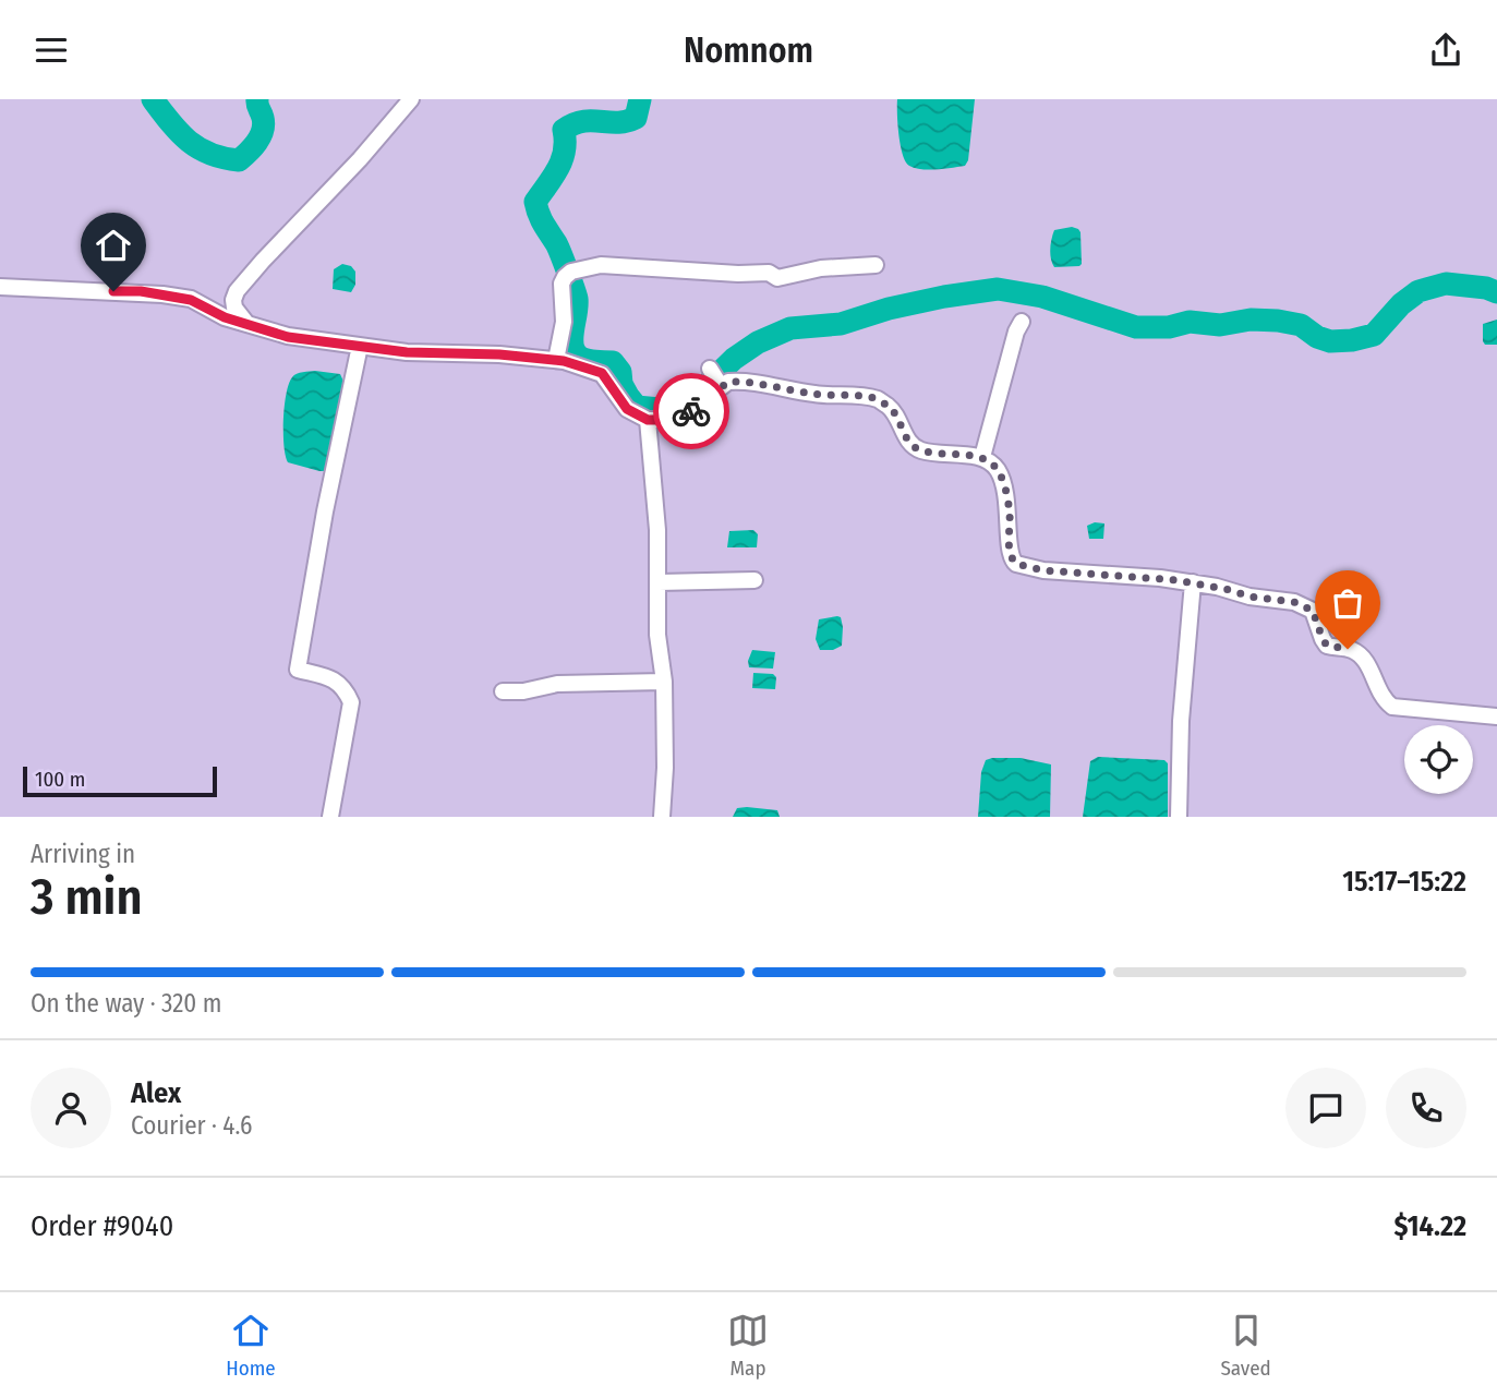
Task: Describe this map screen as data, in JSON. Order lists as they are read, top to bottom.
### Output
{
  "scale_bar": "100 m",
  "page": {
    "header": "Nomnom",
    "scale": "100 m",
    "heading": ["3 min", "Arriving in", "15:17–15:22"],
    "panel": [
      "Alex",
      "Courier · 4.6",
      "Order #9040",
      "$14.22"
    ],
    "bar": "On the way · 320 m",
    "tabs": ["Home", "Map", "Saved"]
  }
}
